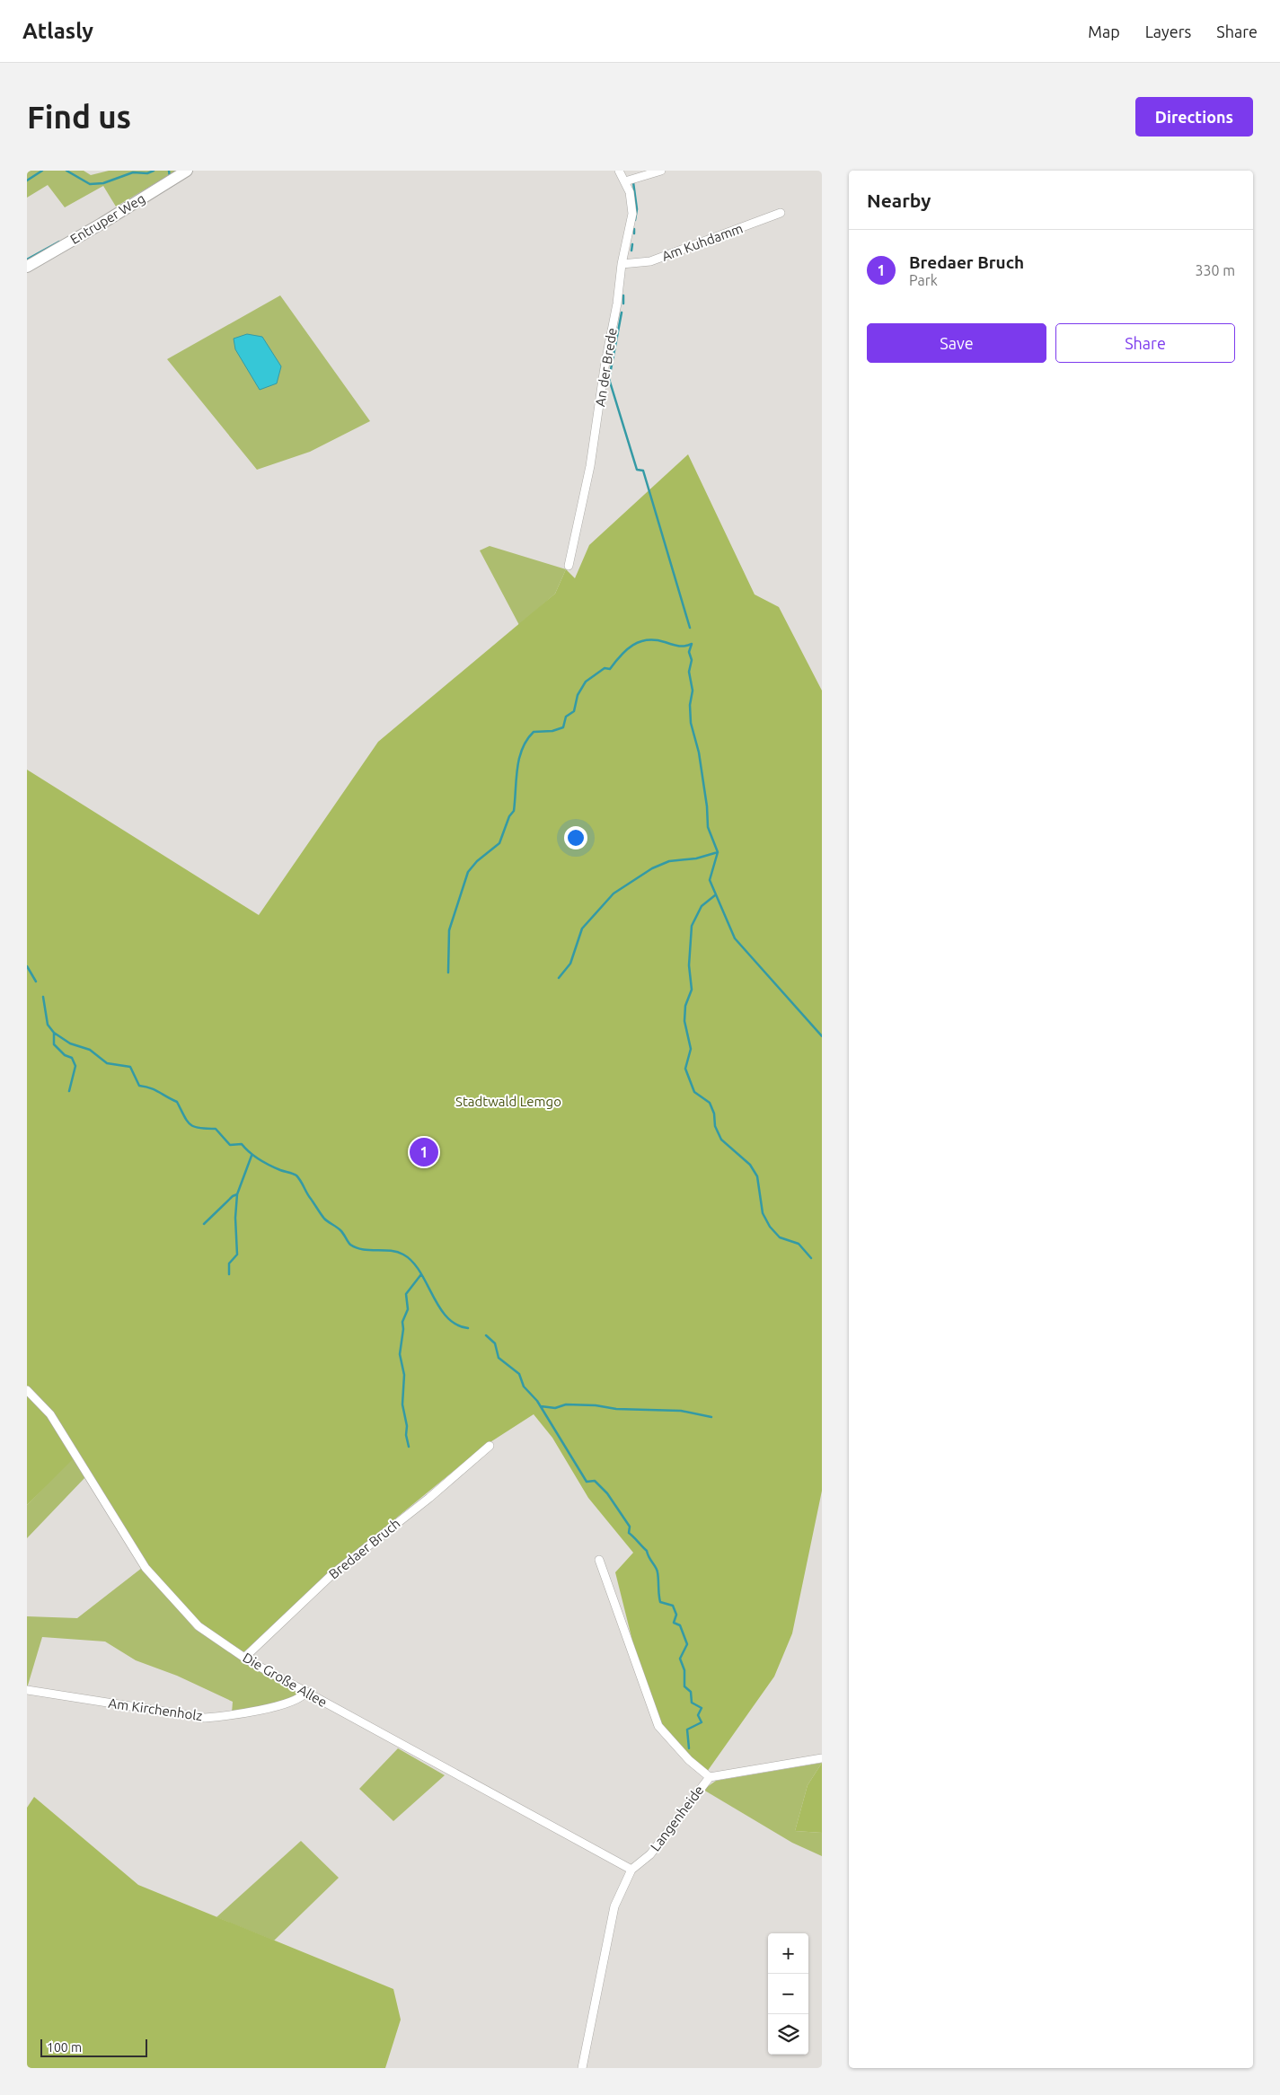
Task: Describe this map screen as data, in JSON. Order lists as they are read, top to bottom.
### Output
{
  "streets": {
    "main road": ["Entruper Weg"],
    "street": [
      "Am Kuhdamm",
      "An der Brede",
      "Bredaer Bruch",
      "Die Große Allee",
      "Am Kirchenholz",
      "Langenheide"
    ]
  },
  "crossings": [
    ["Am Kuhdamm", "An der Brede"],
    ["Bredaer Bruch", "Die Große Allee"],
    ["Die Große Allee", "Am Kirchenholz"],
    ["Die Große Allee", "Langenheide"]
  ],
  "parks": ["Stadtwald Lemgo"],
  "scale_bar": "100 m",
  "page": {
    "header": "Atlasly",
    "nav": ["Map", "Layers", "Share"],
    "buttons": [
      "Directions",
      ["Save", "Share"]
    ],
    "title": "Find us",
    "heading": "Nearby",
    "list": [
      {
        "mark": "1",
        "name": "Bredaer Bruch",
        "note": "Park",
        "value": "330 m"
      }
    ],
    "pins": "1",
    "map_buttons": ["+", "−"],
    "scale": "100 m"
  }
}
